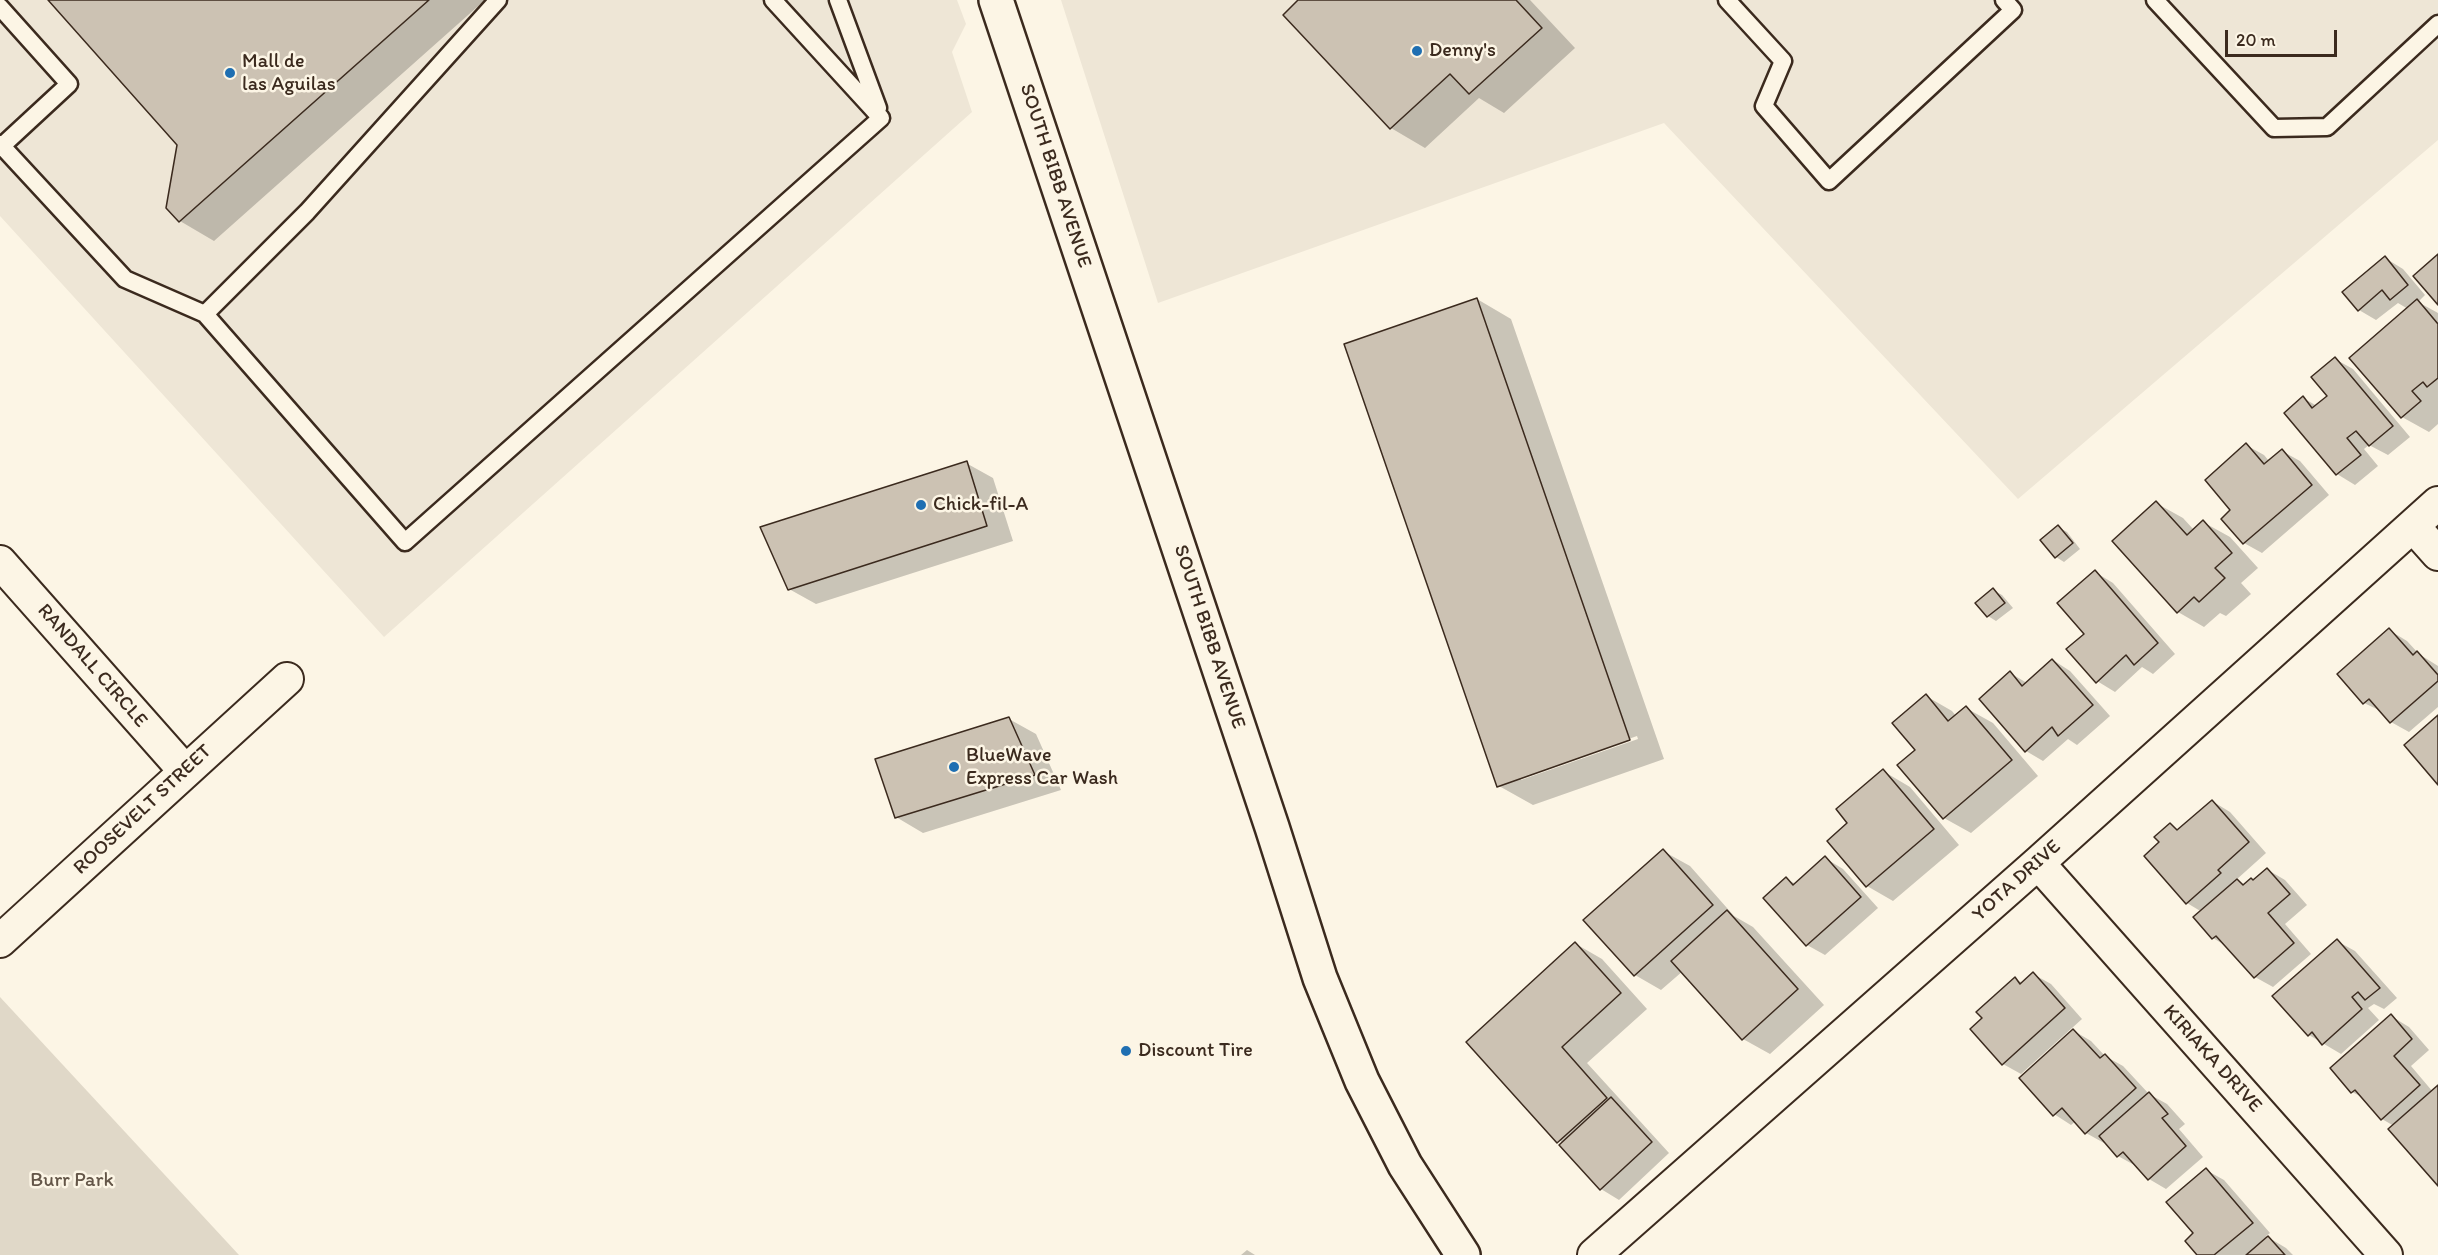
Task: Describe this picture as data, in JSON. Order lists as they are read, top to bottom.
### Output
{
  "streets": {
    "main road": ["SOUTH BIBB AVENUE"],
    "street": [
      "RANDALL CIRCLE",
      "ROOSEVELT STREET",
      "YOTA DRIVE",
      "KIRIAKA DRIVE"
    ]
  },
  "crossings": [
    ["RANDALL CIRCLE", "ROOSEVELT STREET"],
    ["YOTA DRIVE", "KIRIAKA DRIVE"]
  ],
  "parks": ["Burr Park"],
  "places": [
    "Denny's",
    "Mall de las Aguilas",
    "Chick-fil-A",
    "BlueWave Express Car Wash",
    "Discount Tire"
  ],
  "scale_bar": "20 m"
}
